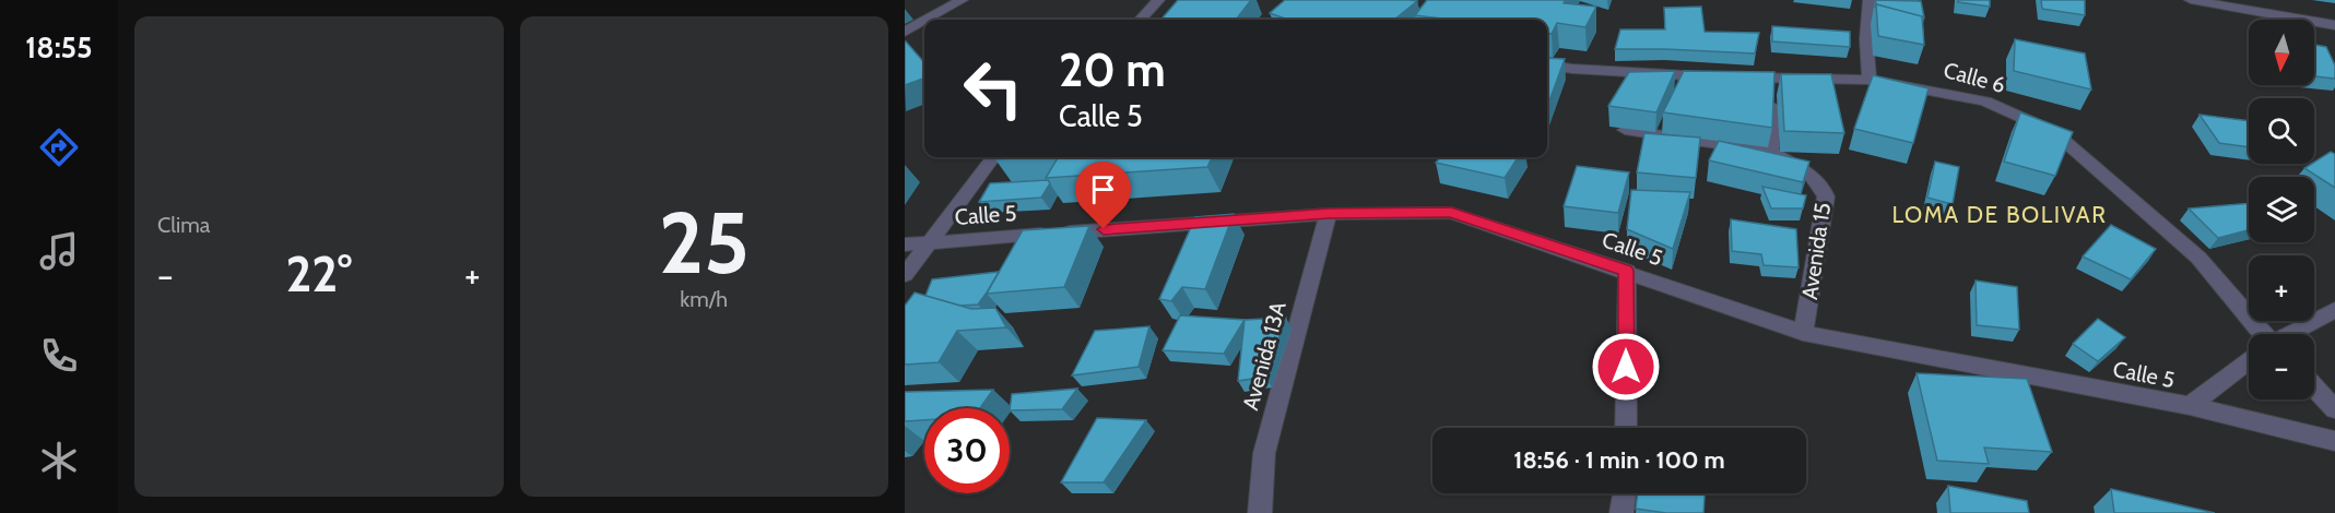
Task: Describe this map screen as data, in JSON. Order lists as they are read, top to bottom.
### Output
{
  "streets": {
    "street": [
      "Calle 6",
      "Calle 5",
      "Avenida 15",
      "Avenida 13A"
    ]
  },
  "crossings": [
    ["Calle 5", "Avenida 15"],
    ["Calle 5", "Avenida 13A"]
  ],
  "districts": ["LOMA DE BOLIVAR"],
  "north": "bottom",
  "page": {
    "tabs": "18:55",
    "tile": [
      "Clima",
      ["25", "km/h"]
    ],
    "map_buttons": ["+", "−"],
    "turn": ["20 m", "Calle 5"],
    "heat": ["−", "22°", "+"],
    "limit": "30",
    "trip": "18:56 · 1 min · 100 m"
  }
}
